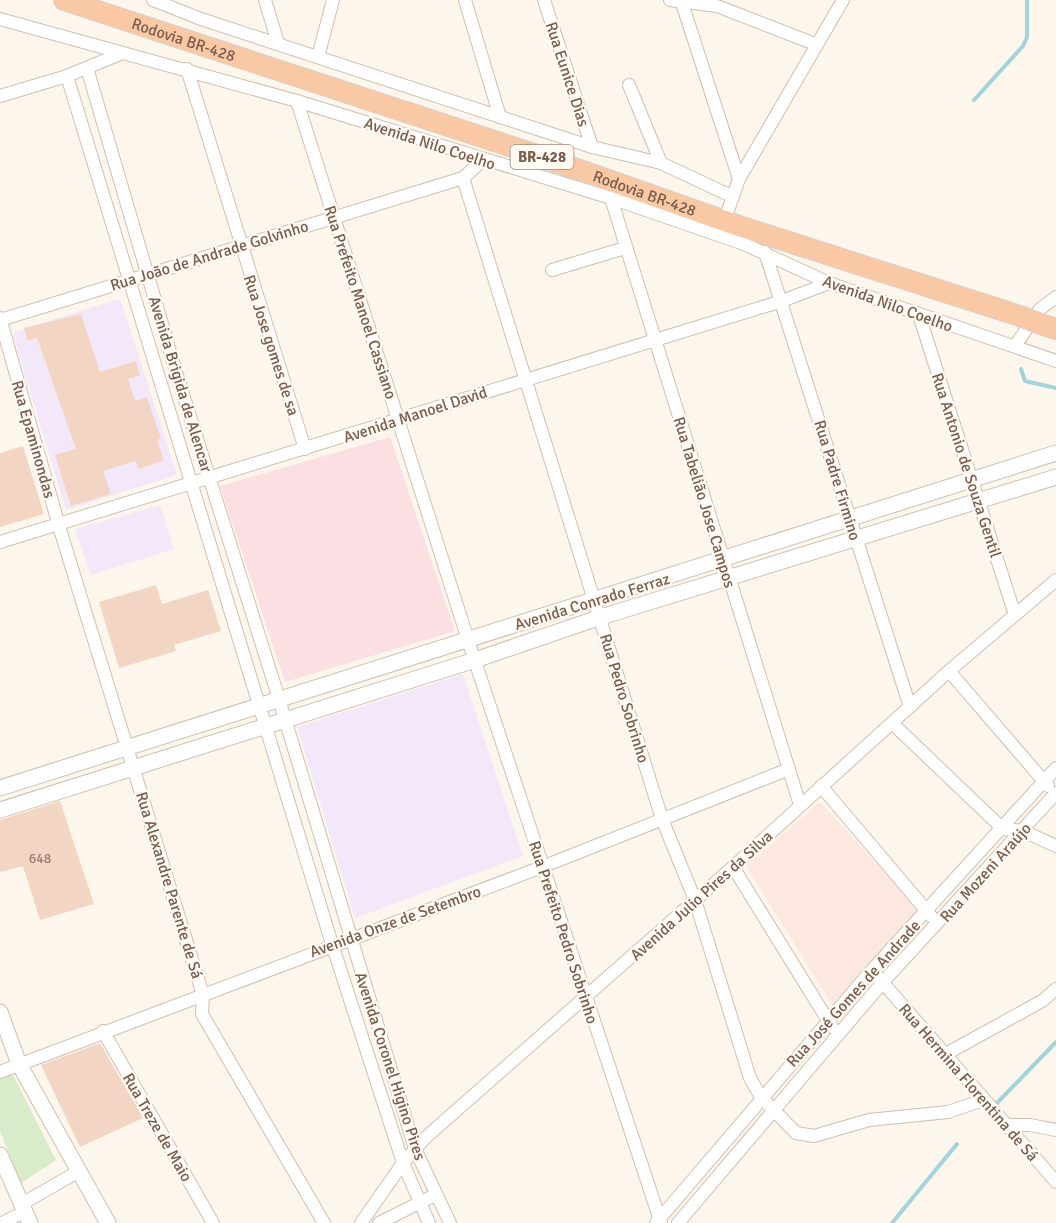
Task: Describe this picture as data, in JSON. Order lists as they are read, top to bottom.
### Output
{
  "streets": {
    "highway": ["Rodovia BR-428", "BR-428"],
    "street": [
      "Rua Eunice Dias",
      "Avenida Nilo Coelho",
      "Rua João de Andrade Golvinho",
      "Rua Prefeito Manoel Cassiano",
      "Rua Jose gomes de sa",
      "Avenida Brigida de Alencar",
      "Avenida Manoel David",
      "Rua Epaminondas",
      "Rua Antonio de Souza Gentil",
      "Rua Padre Firmino",
      "Rua Tabelião Jose Campos",
      "Avenida Conrado Ferraz",
      "Rua Pedro Sobrinho",
      "Rua Mozeni Araújo",
      "Rua Alexandre Parente de Sá",
      "Avenida Julio Pires da Silva",
      "Avenida Onze de Setembro",
      "Rua Prefeito Pedro Sobrinho",
      "Rua José Gomes de Andrade",
      "Avenida Coronel Higino Pires",
      "Rua Hermina Florentina de Sá",
      "Rua Treze de Maio"
    ]
  },
  "crossings": [
    ["Avenida Nilo Coelho", "Rua João de Andrade Golvinho"],
    ["Avenida Nilo Coelho", "Rua Prefeito Manoel Cassiano"],
    ["Avenida Nilo Coelho", "Rua Jose gomes de sa"],
    ["Avenida Nilo Coelho", "Avenida Manoel David"],
    ["Avenida Nilo Coelho", "Rua Antonio de Souza Gentil"],
    ["Avenida Nilo Coelho", "Rua Padre Firmino"],
    ["Avenida Nilo Coelho", "Rua Tabelião Jose Campos"],
    ["Rua João de Andrade Golvinho", "Rua Prefeito Manoel Cassiano"],
    ["Rua João de Andrade Golvinho", "Rua Jose gomes de sa"],
    ["Rua João de Andrade Golvinho", "Avenida Brigida de Alencar"],
    ["Rua João de Andrade Golvinho", "Rua Epaminondas"],
    ["Rua João de Andrade Golvinho", "Rua Pedro Sobrinho"],
    ["Rua Prefeito Manoel Cassiano", "Avenida Manoel David"],
    ["Rua Prefeito Manoel Cassiano", "Avenida Conrado Ferraz"],
    ["Rua Prefeito Manoel Cassiano", "Rua Prefeito Pedro Sobrinho"],
    ["Rua Jose gomes de sa", "Avenida Manoel David"],
    ["Avenida Brigida de Alencar", "Avenida Manoel David"],
    ["Avenida Brigida de Alencar", "Avenida Conrado Ferraz"],
    ["Avenida Brigida de Alencar", "Avenida Coronel Higino Pires"],
    ["Avenida Manoel David", "Rua Epaminondas"],
    ["Avenida Manoel David", "Rua Padre Firmino"],
    ["Avenida Manoel David", "Rua Tabelião Jose Campos"],
    ["Avenida Manoel David", "Rua Pedro Sobrinho"],
    ["Avenida Manoel David", "Rua Alexandre Parente de Sá"],
    ["Rua Epaminondas", "Rua Alexandre Parente de Sá"],
    ["Rua Antonio de Souza Gentil", "Avenida Conrado Ferraz"],
    ["Rua Antonio de Souza Gentil", "Avenida Julio Pires da Silva"],
    ["Rua Padre Firmino", "Avenida Conrado Ferraz"],
    ["Rua Padre Firmino", "Avenida Julio Pires da Silva"],
    ["Rua Tabelião Jose Campos", "Avenida Conrado Ferraz"],
    ["Rua Tabelião Jose Campos", "Avenida Julio Pires da Silva"],
    ["Rua Tabelião Jose Campos", "Avenida Onze de Setembro"],
    ["Avenida Conrado Ferraz", "Rua Pedro Sobrinho"],
    ["Avenida Conrado Ferraz", "Rua Alexandre Parente de Sá"],
    ["Avenida Conrado Ferraz", "Rua Prefeito Pedro Sobrinho"],
    ["Avenida Conrado Ferraz", "Avenida Coronel Higino Pires"],
    ["Rua Pedro Sobrinho", "Rua Mozeni Araújo"],
    ["Rua Pedro Sobrinho", "Avenida Julio Pires da Silva"],
    ["Rua Pedro Sobrinho", "Avenida Onze de Setembro"],
    ["Rua Pedro Sobrinho", "Rua José Gomes de Andrade"],
    ["Rua Pedro Sobrinho", "Rua Hermina Florentina de Sá"],
    ["Rua Mozeni Araújo", "Rua Hermina Florentina de Sá"],
    ["Rua Alexandre Parente de Sá", "Avenida Onze de Setembro"],
    ["Avenida Julio Pires da Silva", "Rua Prefeito Pedro Sobrinho"],
    ["Avenida Julio Pires da Silva", "Avenida Coronel Higino Pires"],
    ["Avenida Onze de Setembro", "Rua Prefeito Pedro Sobrinho"],
    ["Avenida Onze de Setembro", "Avenida Coronel Higino Pires"],
    ["Avenida Onze de Setembro", "Rua Treze de Maio"],
    ["Rua Prefeito Pedro Sobrinho", "Rua José Gomes de Andrade"],
    ["Rua José Gomes de Andrade", "Rua Hermina Florentina de Sá"]
  ],
  "house_numbers": ["648"]
}
